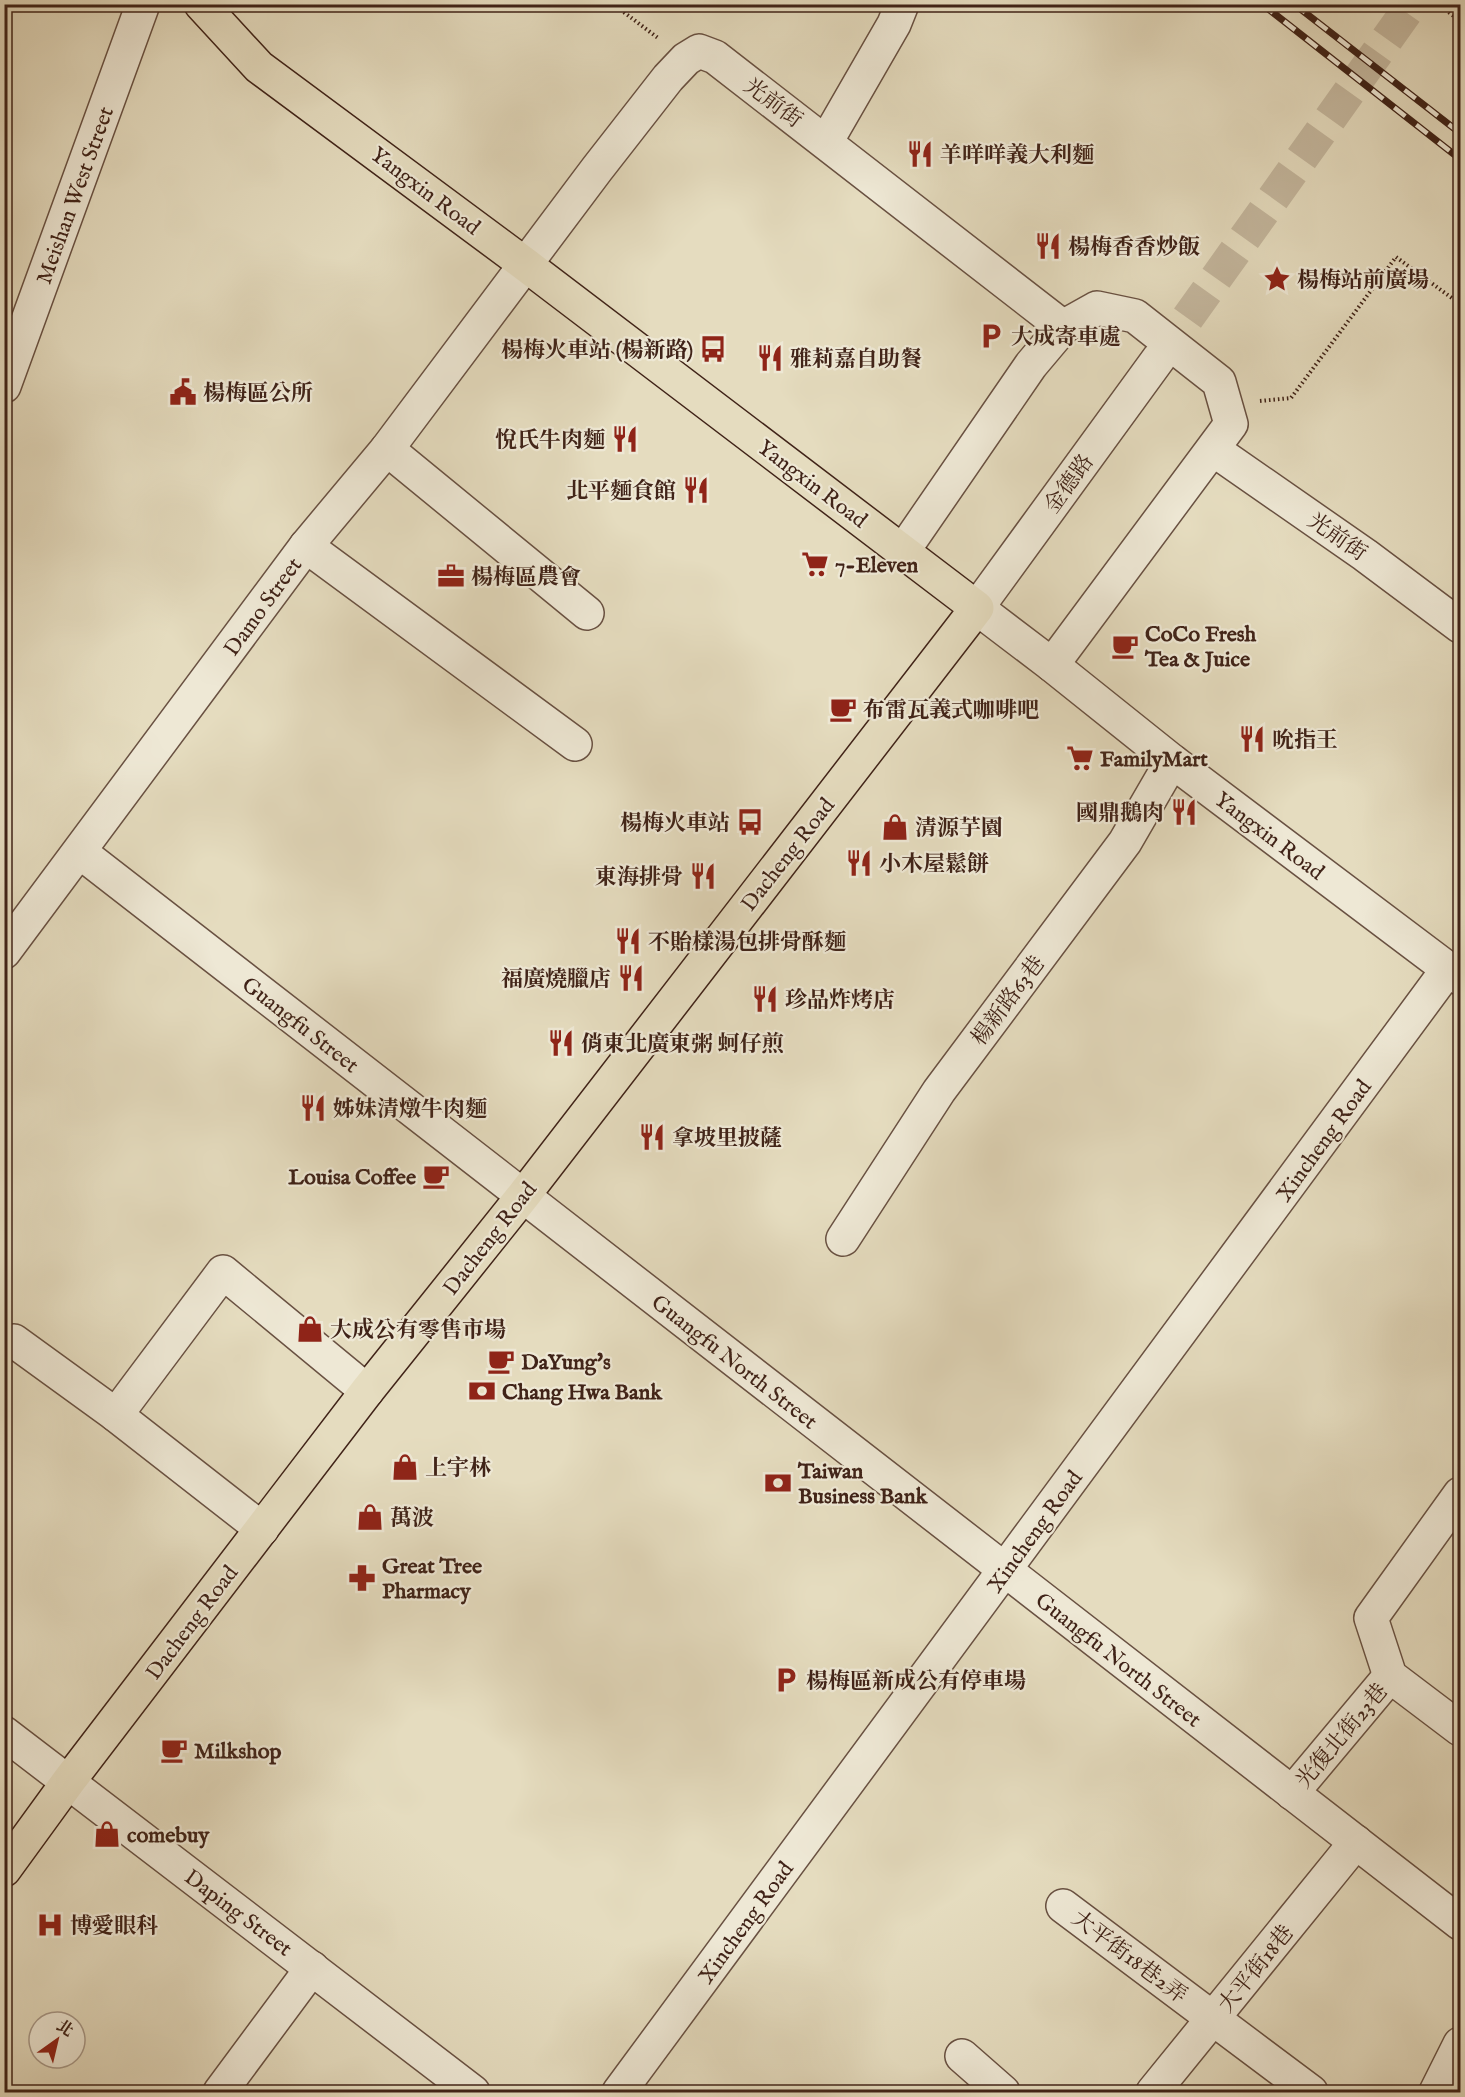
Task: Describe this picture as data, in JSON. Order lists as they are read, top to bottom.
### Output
{
  "streets": {
    "main road": ["Yangxin Road", "Dacheng Road"],
    "street": [
      "光前街",
      "Meishan West Street",
      "金德路",
      "Damo Street",
      "楊新路63巷",
      "Guangfu Street",
      "Xincheng Road",
      "Guangfu North Street",
      "光復北街23巷",
      "Daping Street",
      "大平街18巷2弄",
      "大平街18巷"
    ]
  },
  "crossings": [
    ["Yangxin Road", "金德路"],
    ["Yangxin Road", "Damo Street"],
    ["Yangxin Road", "Dacheng Road"],
    ["Yangxin Road", "楊新路63巷"],
    ["Yangxin Road", "Xincheng Road"],
    ["金德路", "Dacheng Road"],
    ["Damo Street", "Guangfu Street"],
    ["Dacheng Road", "Guangfu Street"],
    ["Dacheng Road", "Guangfu North Street"],
    ["Dacheng Road", "Daping Street"],
    ["Guangfu Street", "Guangfu North Street"],
    ["Xincheng Road", "Guangfu North Street"],
    ["Guangfu North Street", "光復北街23巷"],
    ["Guangfu North Street", "大平街18巷"],
    ["大平街18巷2弄", "大平街18巷"]
  ],
  "places": {
    "restaurant": [
      "羊咩咩義大利麵",
      "楊梅香香炒飯",
      "雅莉嘉自助餐",
      "悅氏牛肉麵",
      "北平麵食館",
      "吮指王",
      "國鼎鵝肉",
      "小木屋鬆餅",
      "東海排骨",
      "不貽樣湯包排骨酥麵",
      "福廣燒臘店",
      "珍品炸烤店",
      "俏東北廣東粥 蚵仔煎",
      "姊妹清燉牛肉麵",
      "拿坡里披薩"
    ],
    "place": ["楊梅站前廣場"],
    "parking": ["大成寄車處", "楊梅區新成公有停車場"],
    "bus stop": ["楊梅火車站 (楊新路)", "楊梅火車站"],
    "public building": ["楊梅區公所"],
    "supermarket": ["7-Eleven", "FamilyMart"],
    "office": ["楊梅區農會"],
    "cafe": [
      "CoCo Fresh Tea & Juice",
      "布雷瓦義式咖啡吧",
      "Louisa Coffee",
      "DaYung's",
      "Milkshop"
    ],
    "shop": [
      "清源芋園",
      "大成公有零售市場",
      "上宇林",
      "萬波",
      "comebuy"
    ],
    "bank": ["Chang Hwa Bank", "Taiwan Business Bank"],
    "pharmacy": ["Great Tree Pharmacy"],
    "hospital": ["博愛眼科"]
  },
  "north": "top right"
}
